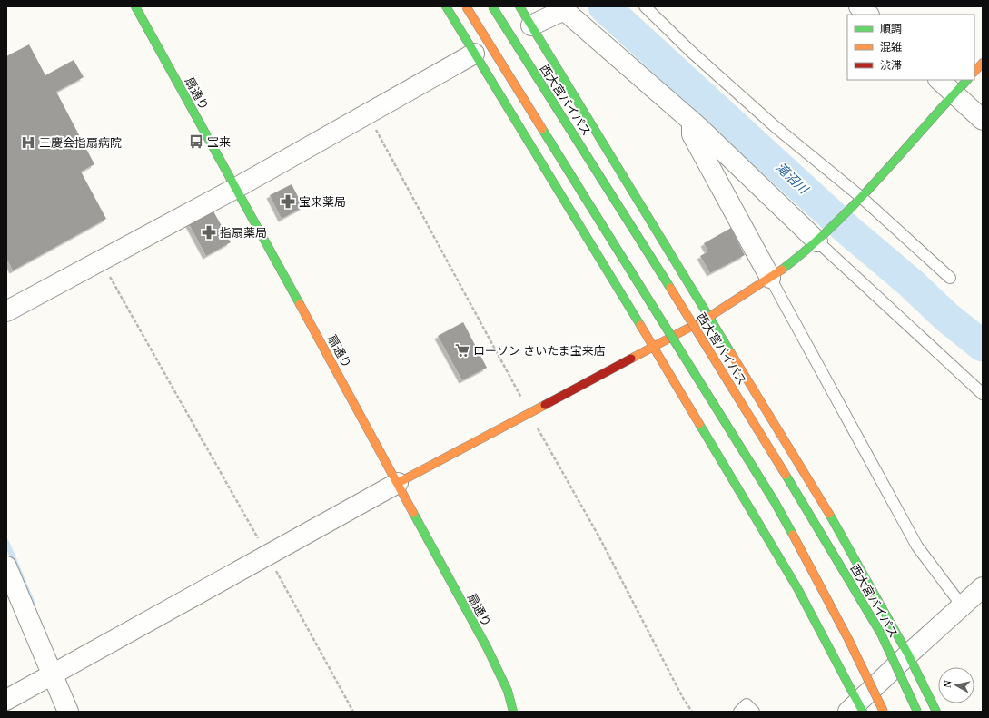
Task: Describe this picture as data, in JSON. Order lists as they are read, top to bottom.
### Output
{
  "streets": {
    "main road": ["扇通り", "西大宮バイパス"]
  },
  "water": ["滝沼川"],
  "places": {
    "bus stop": ["宝来"],
    "hospital": ["三慶会指扇病院"],
    "pharmacy": ["宝来薬局", "指扇薬局"],
    "supermarket": ["ローソン さいたま宝来店"]
  },
  "legend": ["順調", "混雑", "渋滞"],
  "north": "left"
}
